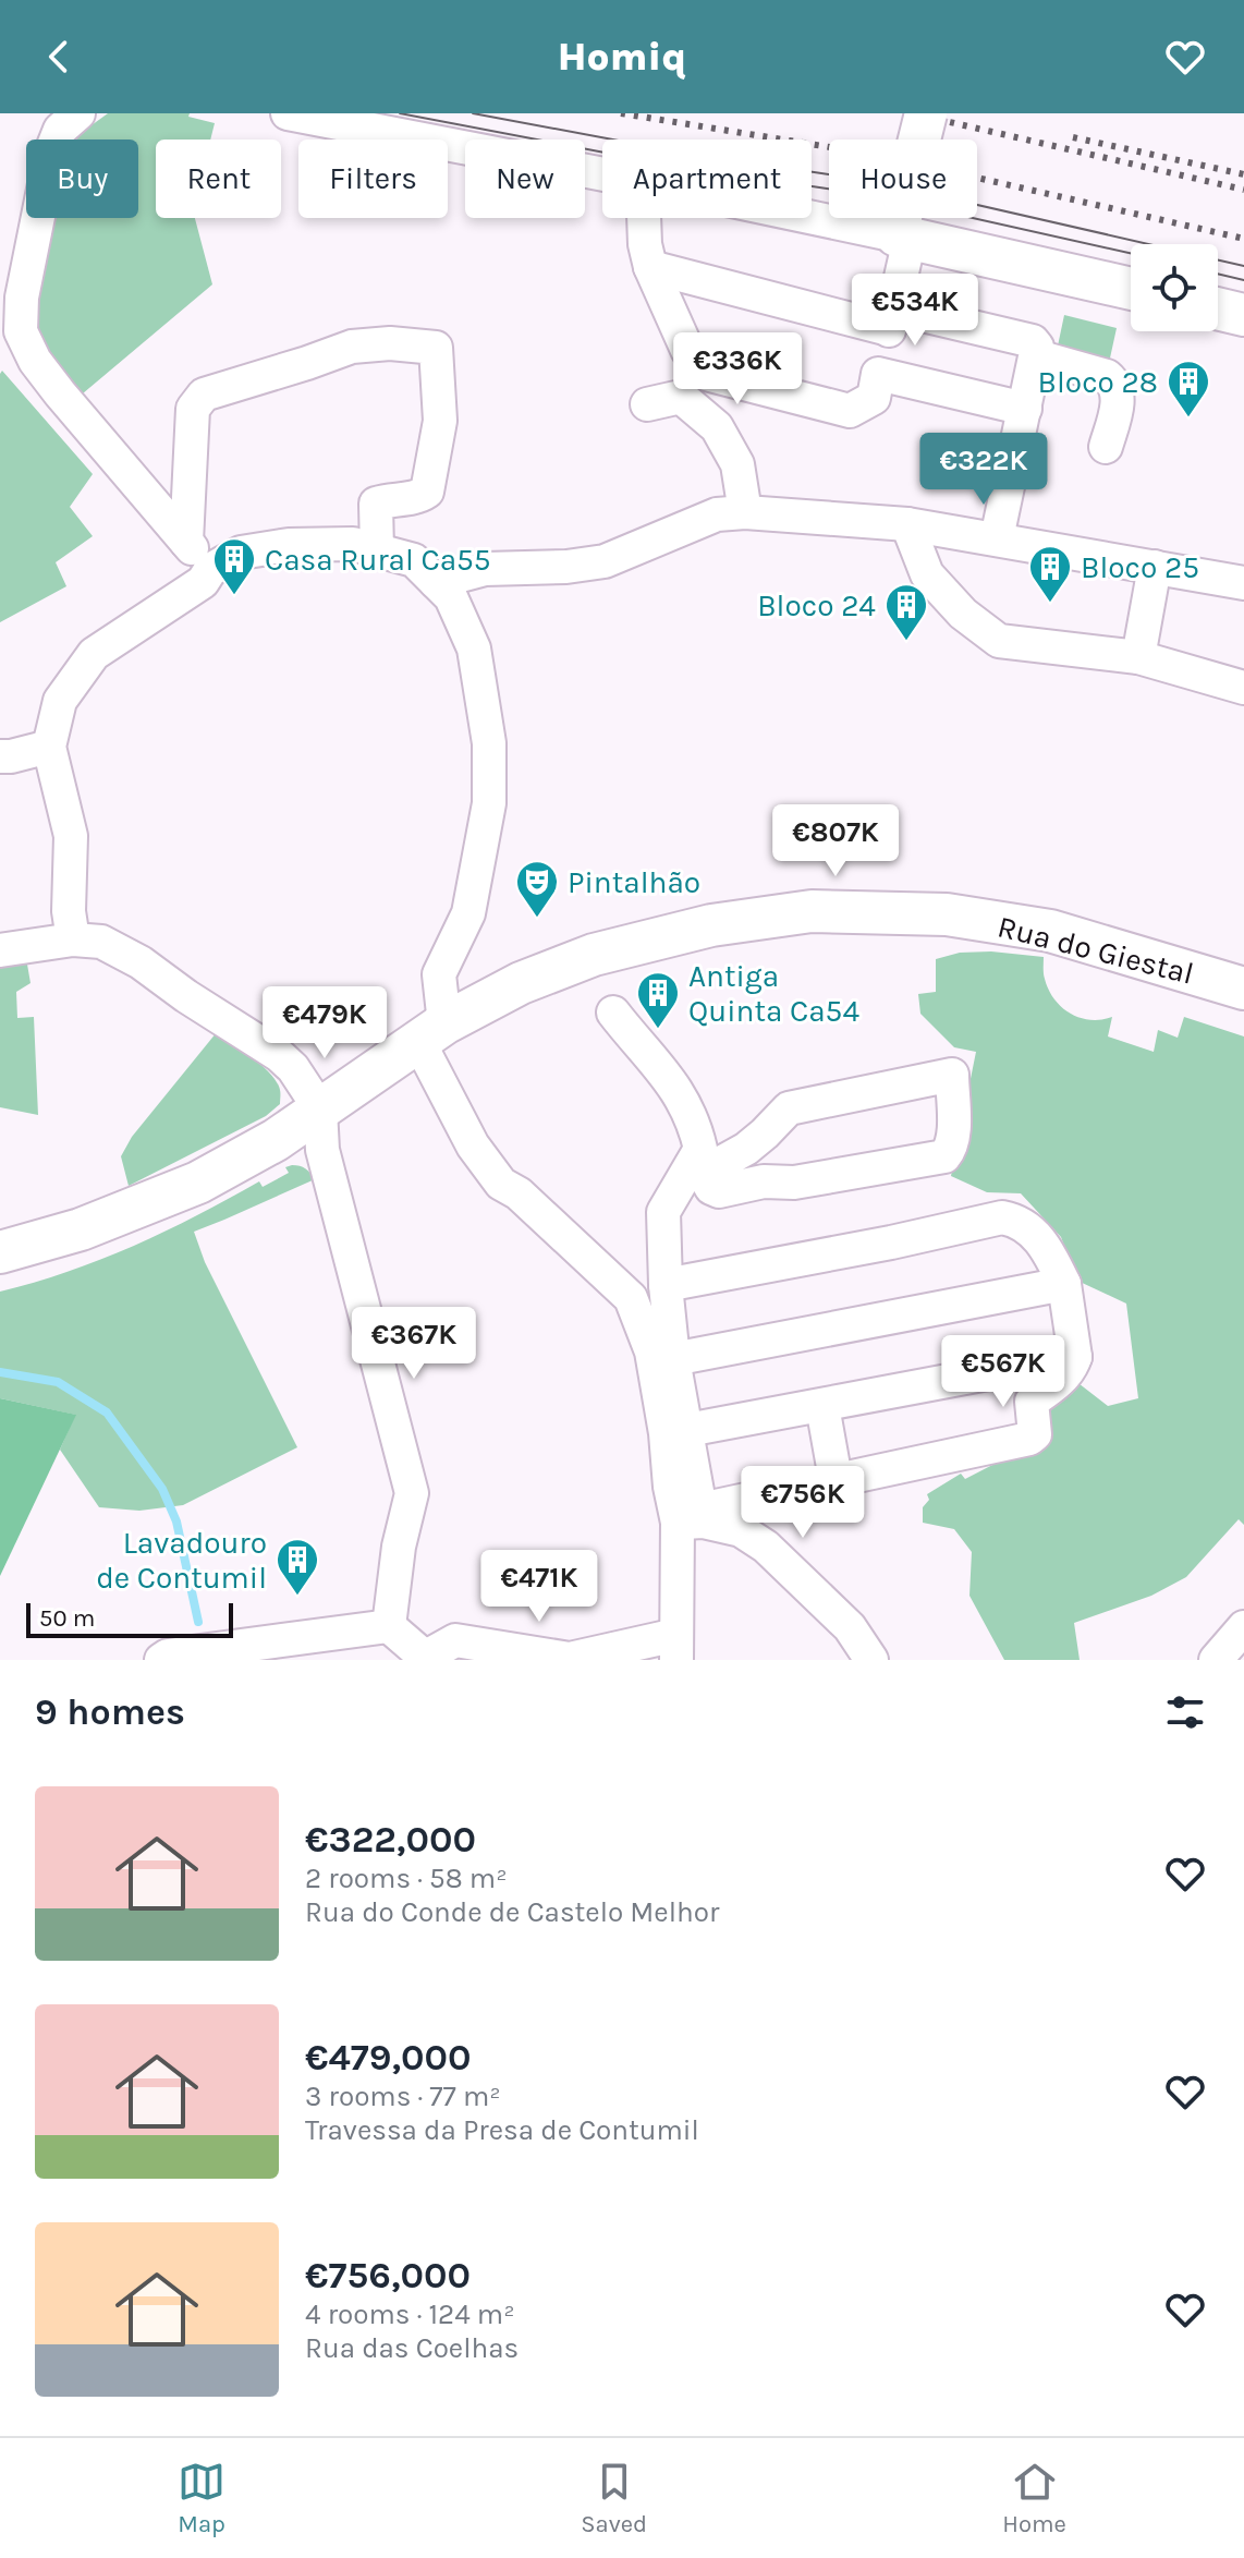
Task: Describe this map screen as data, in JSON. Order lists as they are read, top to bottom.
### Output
{
  "streets": {
    "street": ["Rua do Giestal"]
  },
  "places": {
    "building": [
      "Bloco 28",
      "Casa Rural Ca55",
      "Bloco 25",
      "Bloco 24",
      "Antiga Quinta Ca54",
      "Lavadouro de Contumil"
    ],
    "theatre": ["Pintalhão"]
  },
  "scale_bar": "50 m",
  "page": {
    "header": "Homiq",
    "chip": [
      "Buy",
      "Rent",
      "Filters",
      "New",
      "Apartment",
      "House"
    ],
    "price": [
      "€534K",
      "€336K",
      "€322K",
      "€807K",
      "€479K",
      "€367K",
      "€567K",
      "€756K",
      "€471K"
    ],
    "scale": "50 m",
    "heading": "9 homes",
    "list": [
      {
        "name": "€322,000",
        "note": "2 rooms · 58 m² · Rua do Conde de Castelo Melhor"
      },
      {
        "name": "€479,000",
        "note": "3 rooms · 77 m² · Travessa da Presa de Contumil"
      },
      {
        "name": "€756,000",
        "note": "4 rooms · 124 m² · Rua das Coelhas"
      }
    ],
    "tabs": ["Map", "Saved", "Home"]
  }
}
